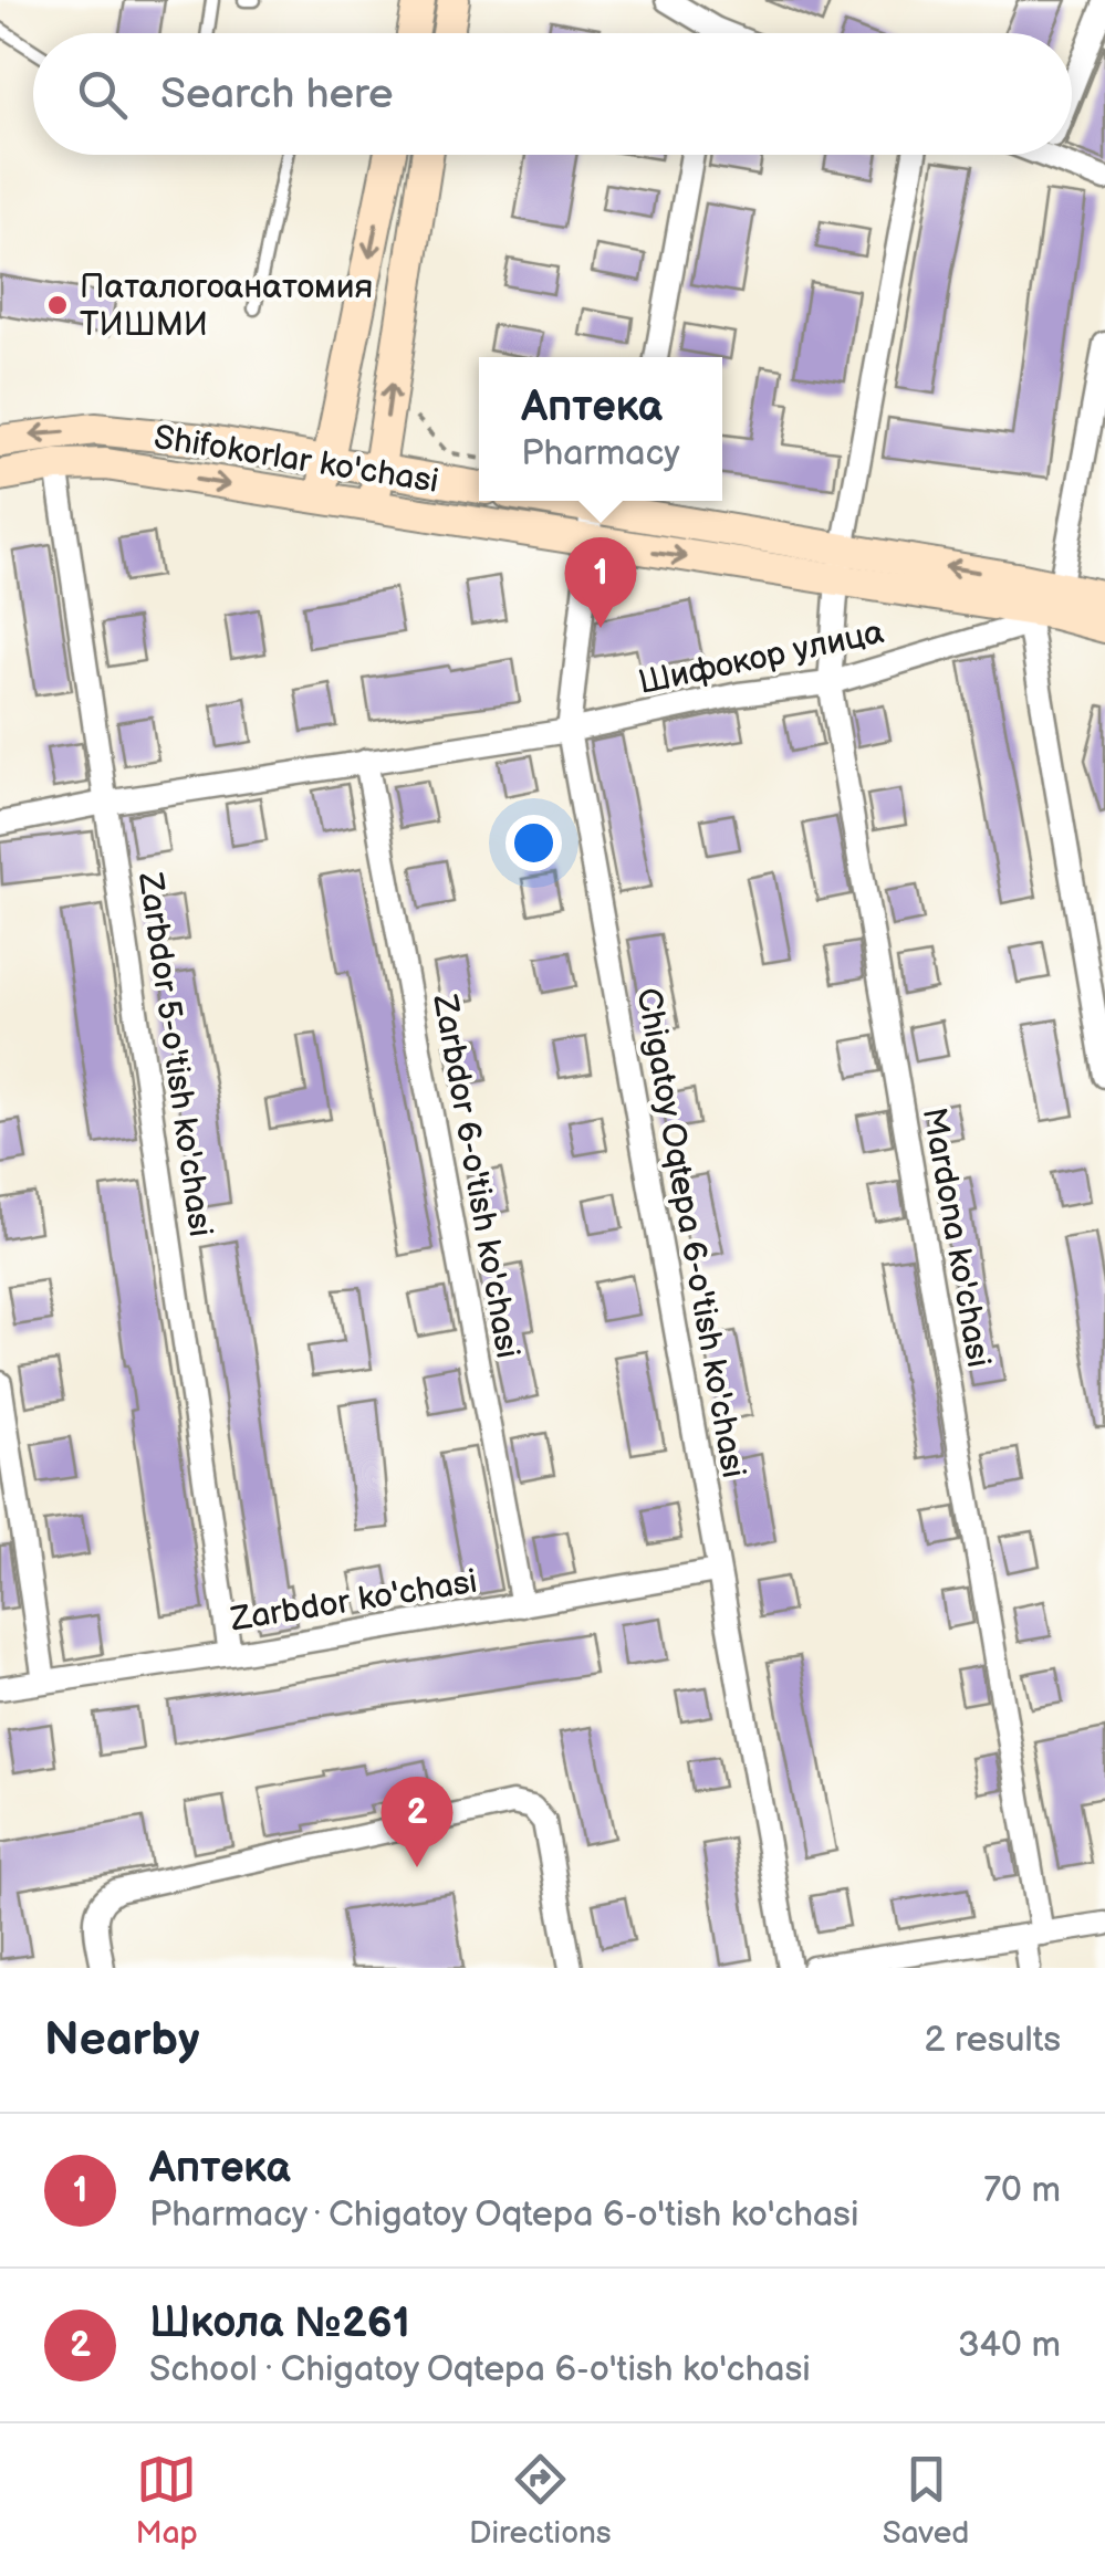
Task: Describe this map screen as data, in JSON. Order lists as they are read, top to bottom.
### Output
{
  "streets": {
    "main road": ["Shifokorlar ko'chasi"],
    "street": [
      "Шифокор улица",
      "Zarbdor 5-o'tish ko'chasi",
      "Zarbdor 6-o'tish ko'chasi",
      "Chigatoy Oqtepa 6-o'tish ko'chasi",
      "Mardona ko'chasi",
      "Zarbdor ko'chasi"
    ]
  },
  "crossings": [
    ["Shifokorlar ko'chasi", "Шифокор улица"],
    ["Shifokorlar ko'chasi", "Zarbdor 5-o'tish ko'chasi"],
    ["Shifokorlar ko'chasi", "Chigatoy Oqtepa 6-o'tish ko'chasi"],
    ["Shifokorlar ko'chasi", "Mardona ko'chasi"],
    ["Шифокор улица", "Zarbdor 5-o'tish ko'chasi"],
    ["Шифокор улица", "Zarbdor 6-o'tish ko'chasi"],
    ["Шифокор улица", "Chigatoy Oqtepa 6-o'tish ko'chasi"],
    ["Шифокор улица", "Mardona ko'chasi"],
    ["Zarbdor 5-o'tish ko'chasi", "Zarbdor ko'chasi"],
    ["Zarbdor 6-o'tish ko'chasi", "Zarbdor ko'chasi"],
    ["Chigatoy Oqtepa 6-o'tish ko'chasi", "Zarbdor ko'chasi"]
  ],
  "places": ["Паталогоанатомия ТИШМИ"],
  "page": {
    "search": "Search here",
    "popup": ["Аптека", "Pharmacy"],
    "pins": ["1", "2"],
    "heading": ["Nearby", "2 results"],
    "list": [
      {
        "mark": "1",
        "name": "Аптека",
        "note": "Pharmacy · Chigatoy Oqtepa 6-o'tish ko'chasi",
        "value": "70 m"
      },
      {
        "mark": "2",
        "name": "Школа №261",
        "note": "School · Chigatoy Oqtepa 6-o'tish ko'chasi",
        "value": "340 m"
      }
    ],
    "nav": ["Map", "Directions", "Saved"]
  }
}
